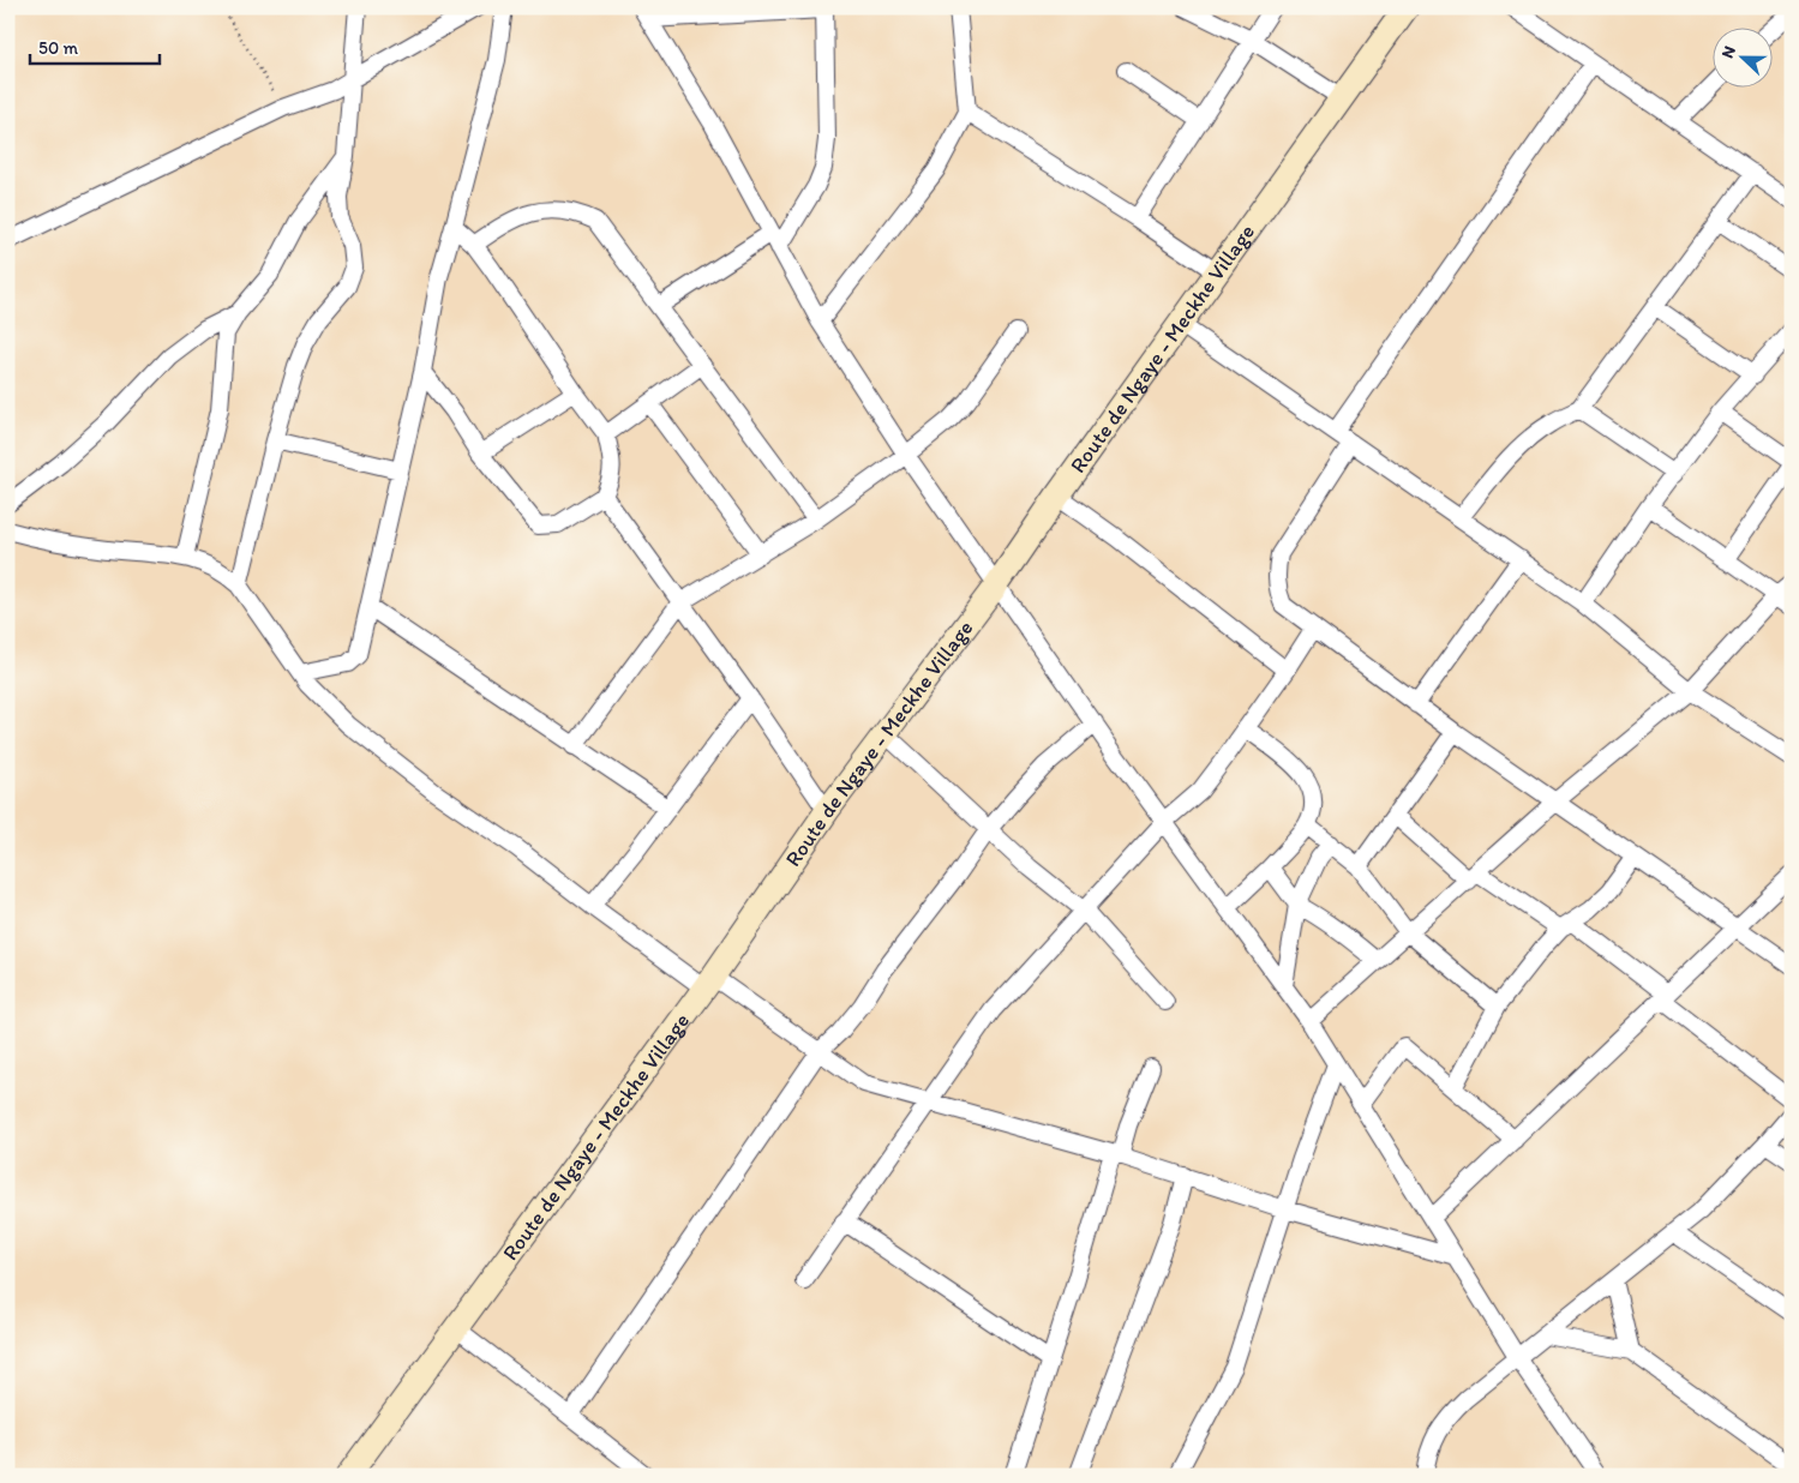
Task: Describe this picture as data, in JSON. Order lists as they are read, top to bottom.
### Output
{
  "streets": {
    "main road": ["Route de Ngaye - Meckhe Village"]
  },
  "scale_bar": "50 m",
  "north": "left"
}
